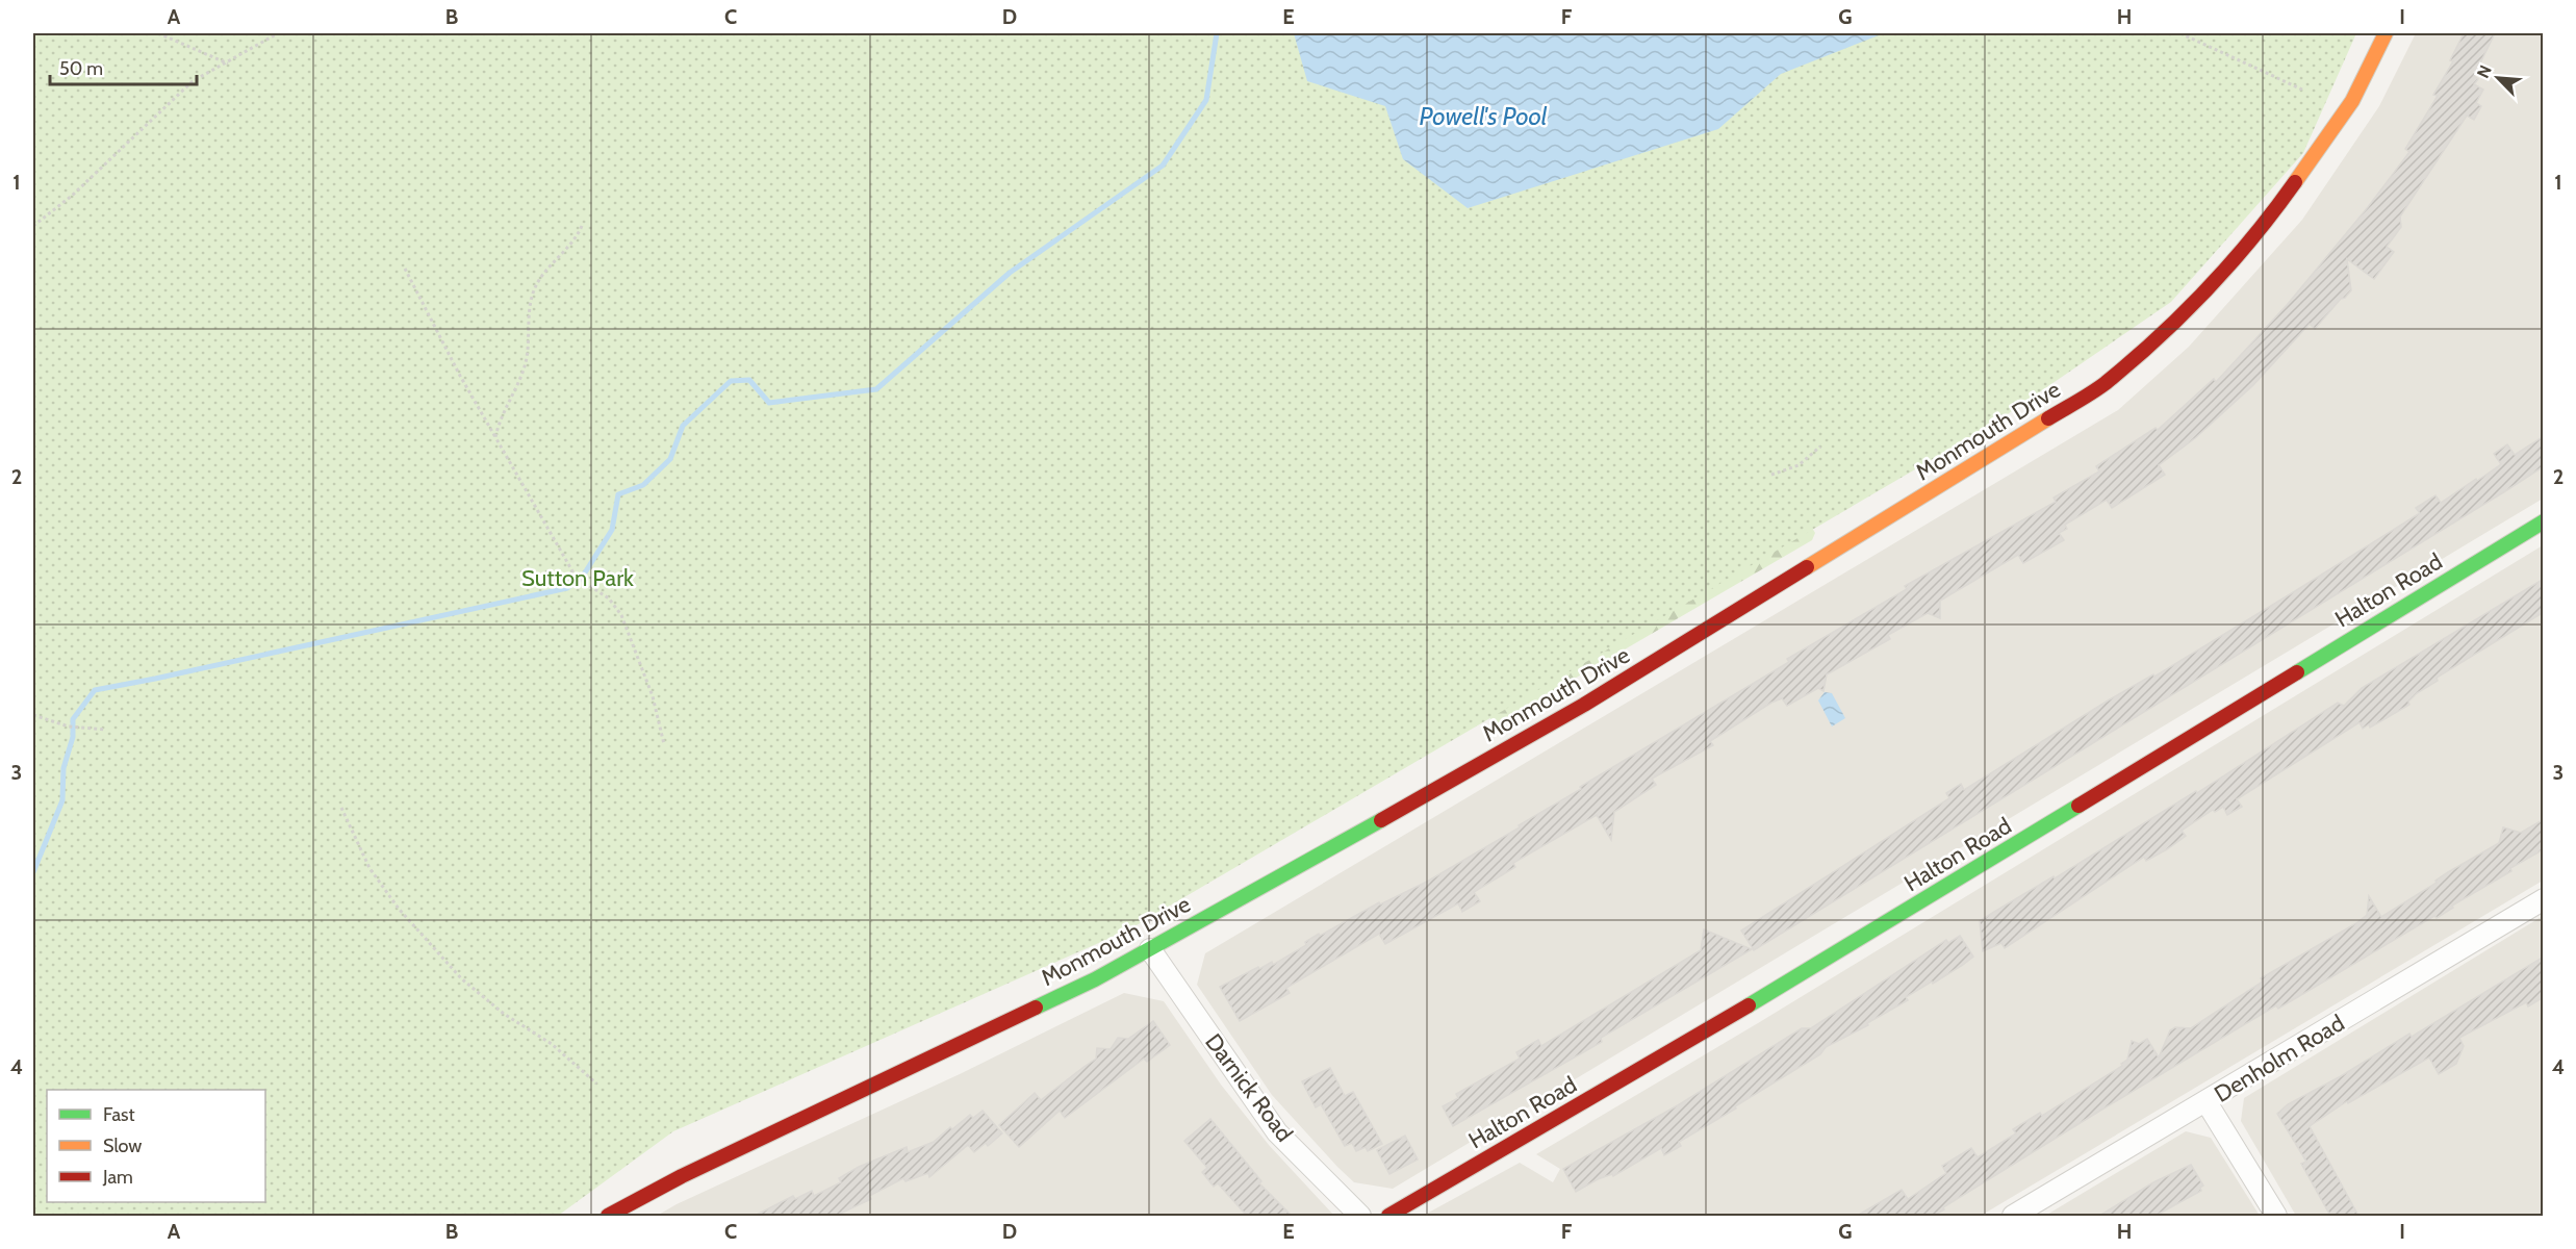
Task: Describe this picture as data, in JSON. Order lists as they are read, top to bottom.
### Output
{
  "streets": {
    "street": [
      "Monmouth Drive",
      "Halton Road",
      "Denholm Road",
      "Darnick Road"
    ]
  },
  "crossings": [
    ["Monmouth Drive", "Darnick Road"]
  ],
  "water": ["Powell's Pool"],
  "parks": ["Sutton Park"],
  "legend": ["Fast", "Slow", "Jam"],
  "scale_bar": "50 m",
  "north": "top left",
  "grid": {
    "columns": [
      "A",
      "B",
      "C",
      "D",
      "E",
      "F",
      "G",
      "H",
      "I"
    ],
    "rows": [
      "1",
      "2",
      "3",
      "4"
    ]
  }
}
